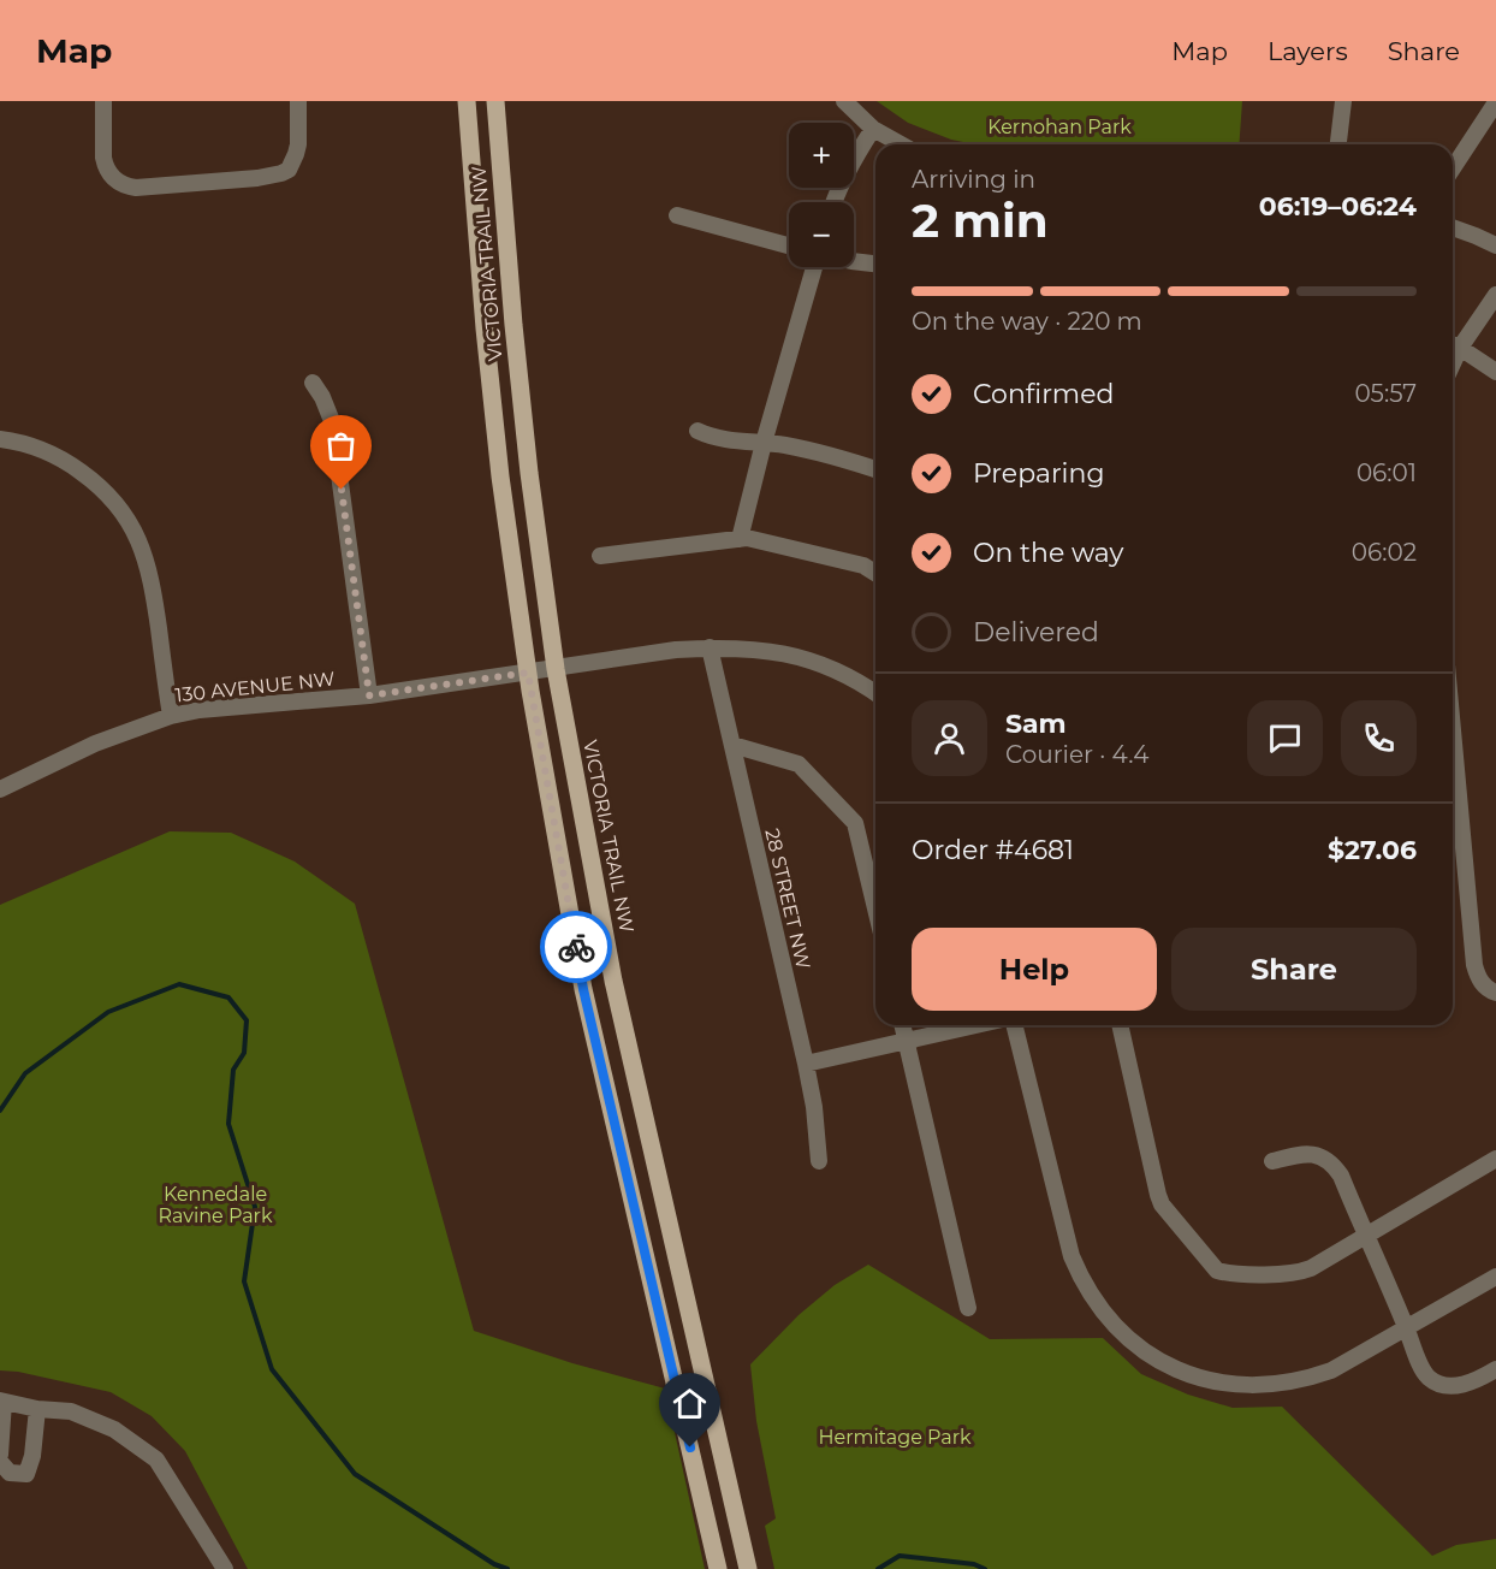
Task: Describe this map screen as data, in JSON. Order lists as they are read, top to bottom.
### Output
{
  "streets": {
    "main road": ["VICTORIA TRAIL NW"],
    "street": ["130 AVENUE NW", "28 STREET NW"]
  },
  "crossings": [
    ["VICTORIA TRAIL NW", "130 AVENUE NW"],
    ["130 AVENUE NW", "28 STREET NW"]
  ],
  "parks": ["Kernohan Park", "Kennedale Ravine Park", "Hermitage Park"],
  "page": {
    "header": "Map",
    "nav": ["Map", "Layers", "Share"],
    "map_buttons": ["+", "−"],
    "heading": ["2 min", "Arriving in", "06:19–06:24"],
    "panel": [
      "Sam",
      "Courier · 4.4",
      "Order #4681",
      "$27.06"
    ],
    "bar": "On the way · 220 m",
    "list": [
      ["Confirmed", "05:57"],
      ["Preparing", "06:01"],
      ["On the way", "06:02"],
      "Delivered"
    ],
    "buttons": ["Help", "Share"]
  }
}
